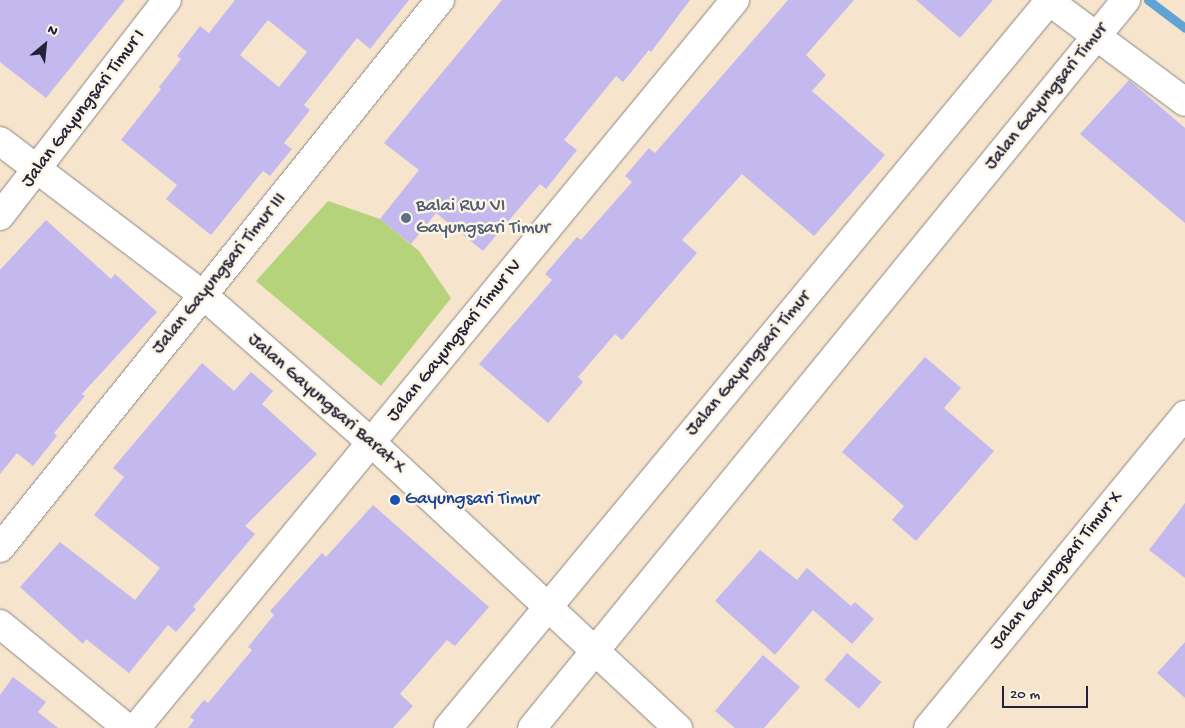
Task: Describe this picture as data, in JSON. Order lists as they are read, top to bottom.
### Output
{
  "streets": {
    "street": [
      "Jalan Gayungsari Timur",
      "Jalan Gayungsari Timur I",
      "Jalan Gayungsari Timur III",
      "Jalan Gayungsari Timur IV",
      "Jalan Gayungsari Barat X",
      "Jalan Gayungsari Timur X"
    ]
  },
  "crossings": [
    ["Jalan Gayungsari Timur", "Jalan Gayungsari Barat X"],
    ["Jalan Gayungsari Timur I", "Jalan Gayungsari Barat X"],
    ["Jalan Gayungsari Timur III", "Jalan Gayungsari Barat X"],
    ["Jalan Gayungsari Timur IV", "Jalan Gayungsari Barat X"]
  ],
  "places": ["Balai RW VI Gayungsari Timur", "Gayungsari Timur"],
  "scale_bar": "20 m",
  "north": "top right"
}
